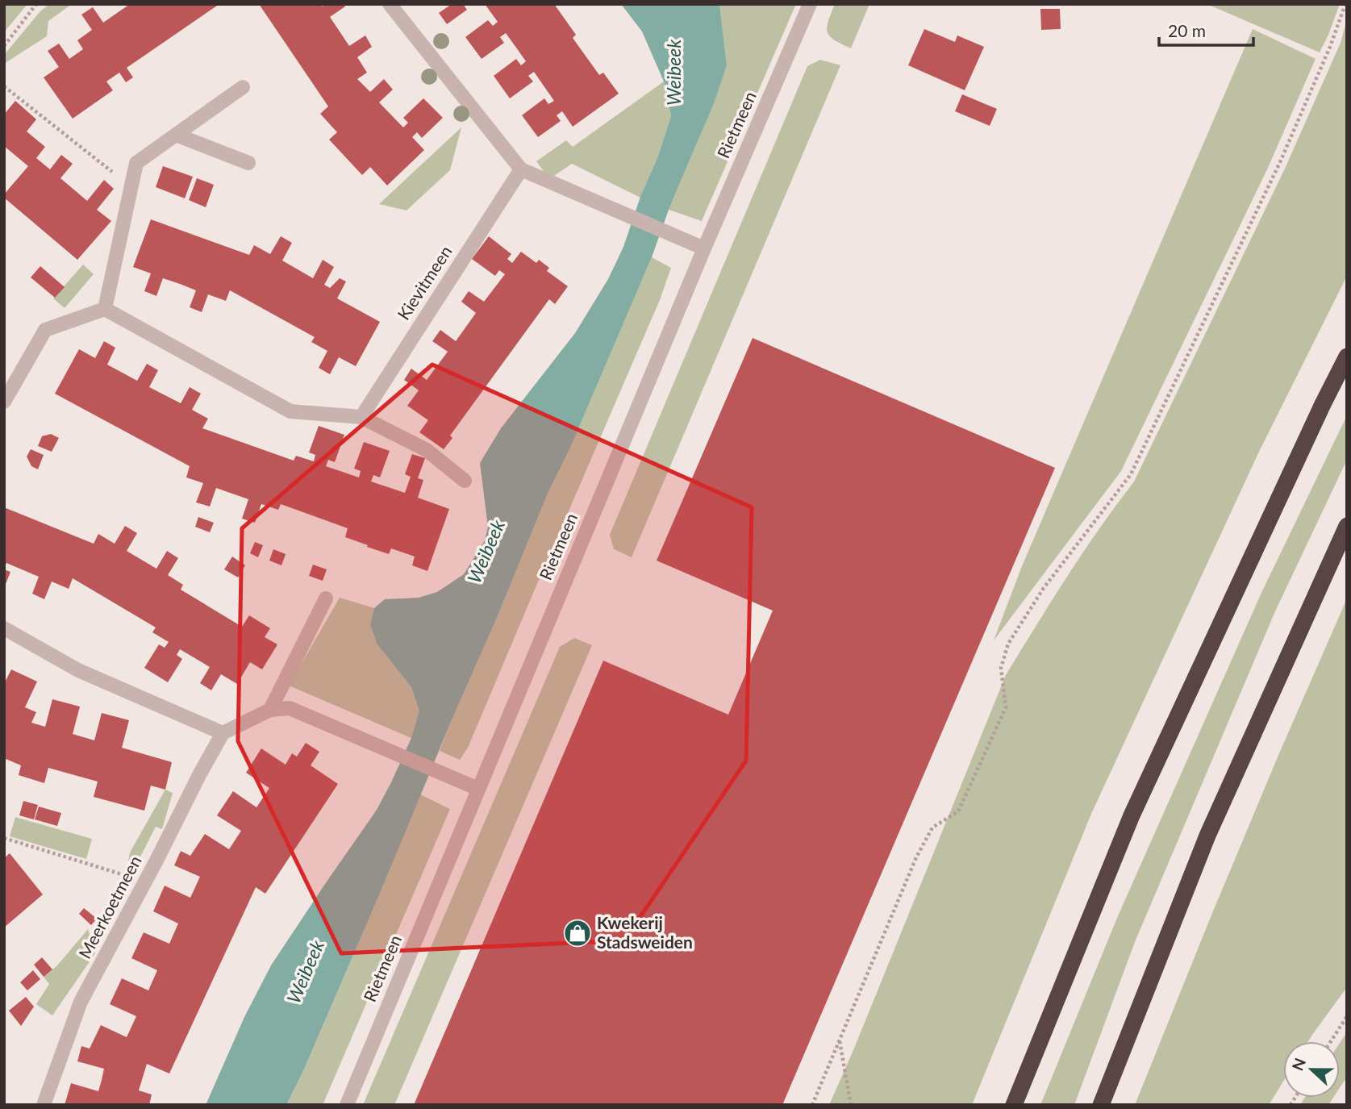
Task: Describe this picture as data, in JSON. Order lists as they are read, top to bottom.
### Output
{
  "streets": {
    "street": ["Rietmeen", "Kievitmeen", "Meerkoetmeen"]
  },
  "water": ["Weibeek"],
  "places": {
    "shop": ["Kwekerij Stadsweiden"]
  },
  "scale_bar": "20 m",
  "north": "left"
}
